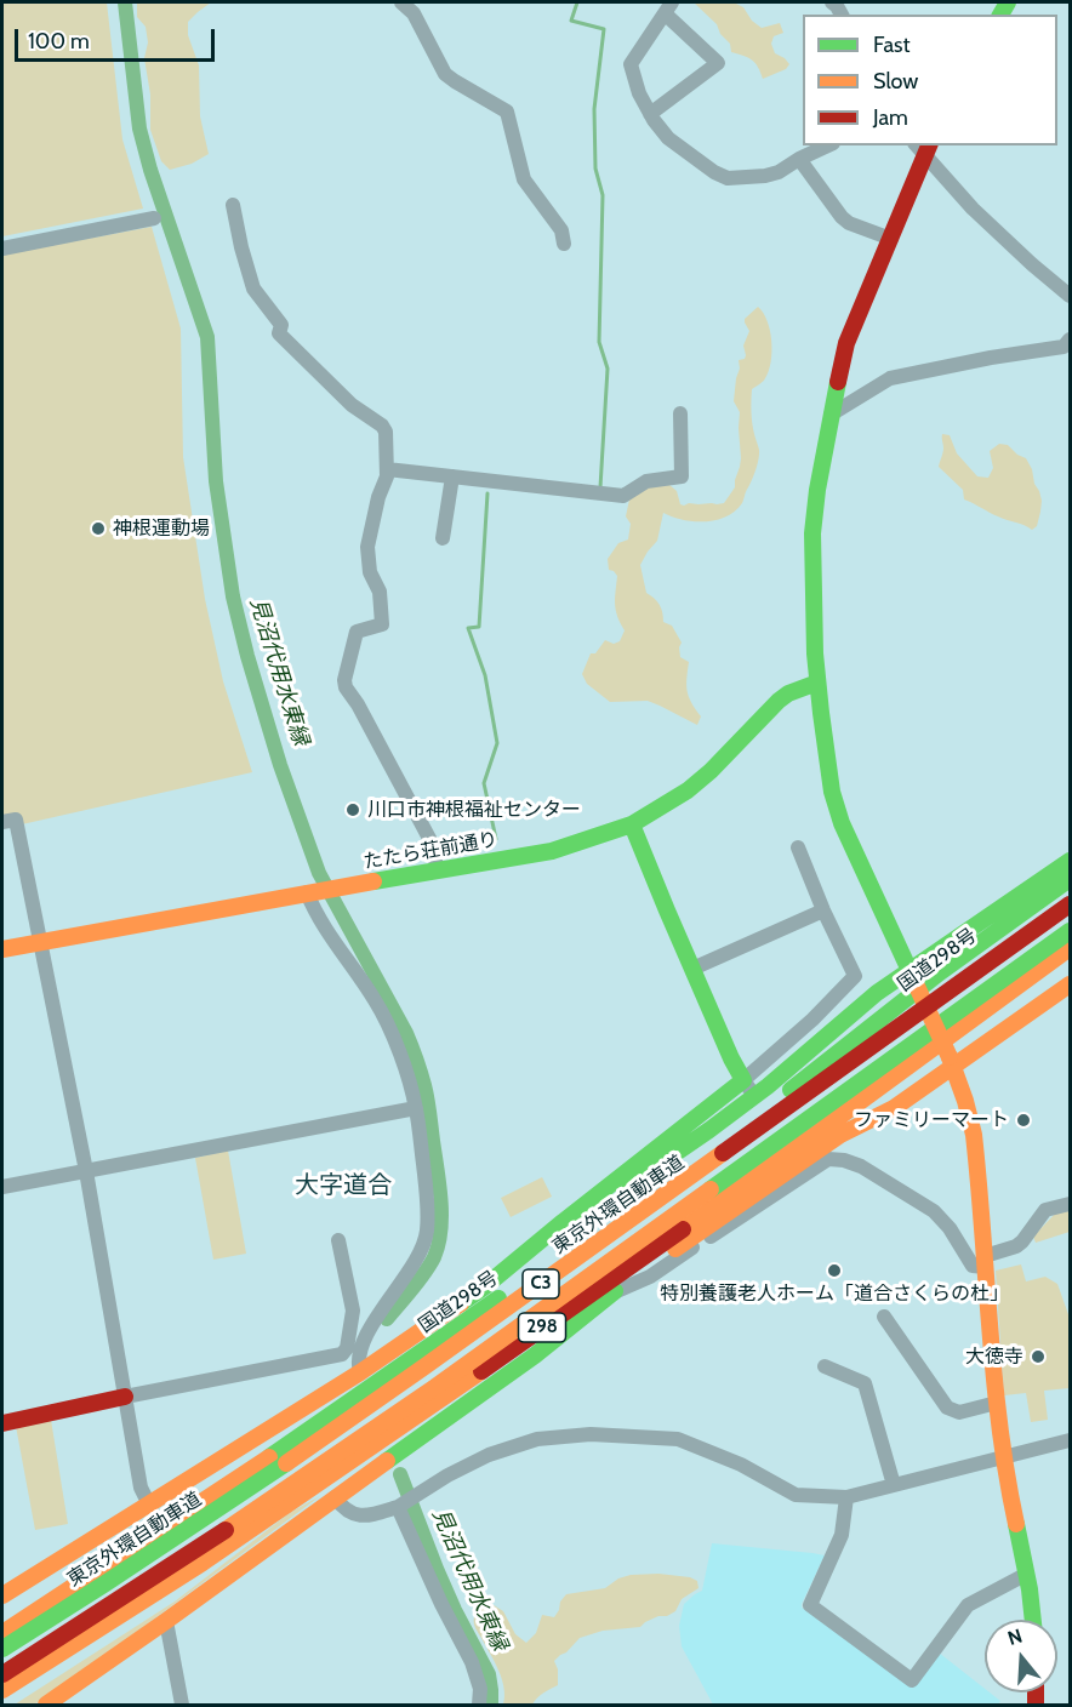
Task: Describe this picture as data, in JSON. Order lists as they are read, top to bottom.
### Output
{
  "streets": {
    "main road": [
      "たたら荘前通り",
      "国道298号",
      "東京外環自動車道",
      "C3",
      "298"
    ]
  },
  "crossings": [
    ["国道298号", "298"]
  ],
  "districts": ["大字道合"],
  "water": ["見沼代用水東縁"],
  "places": [
    "神根運動場",
    "川口市神根福祉センター",
    "ファミリーマート",
    "特別養護老人ホーム「道合さくらの杜」",
    "大徳寺"
  ],
  "legend": ["Fast", "Slow", "Jam"],
  "scale_bar": "100 m",
  "north": "top"
}
